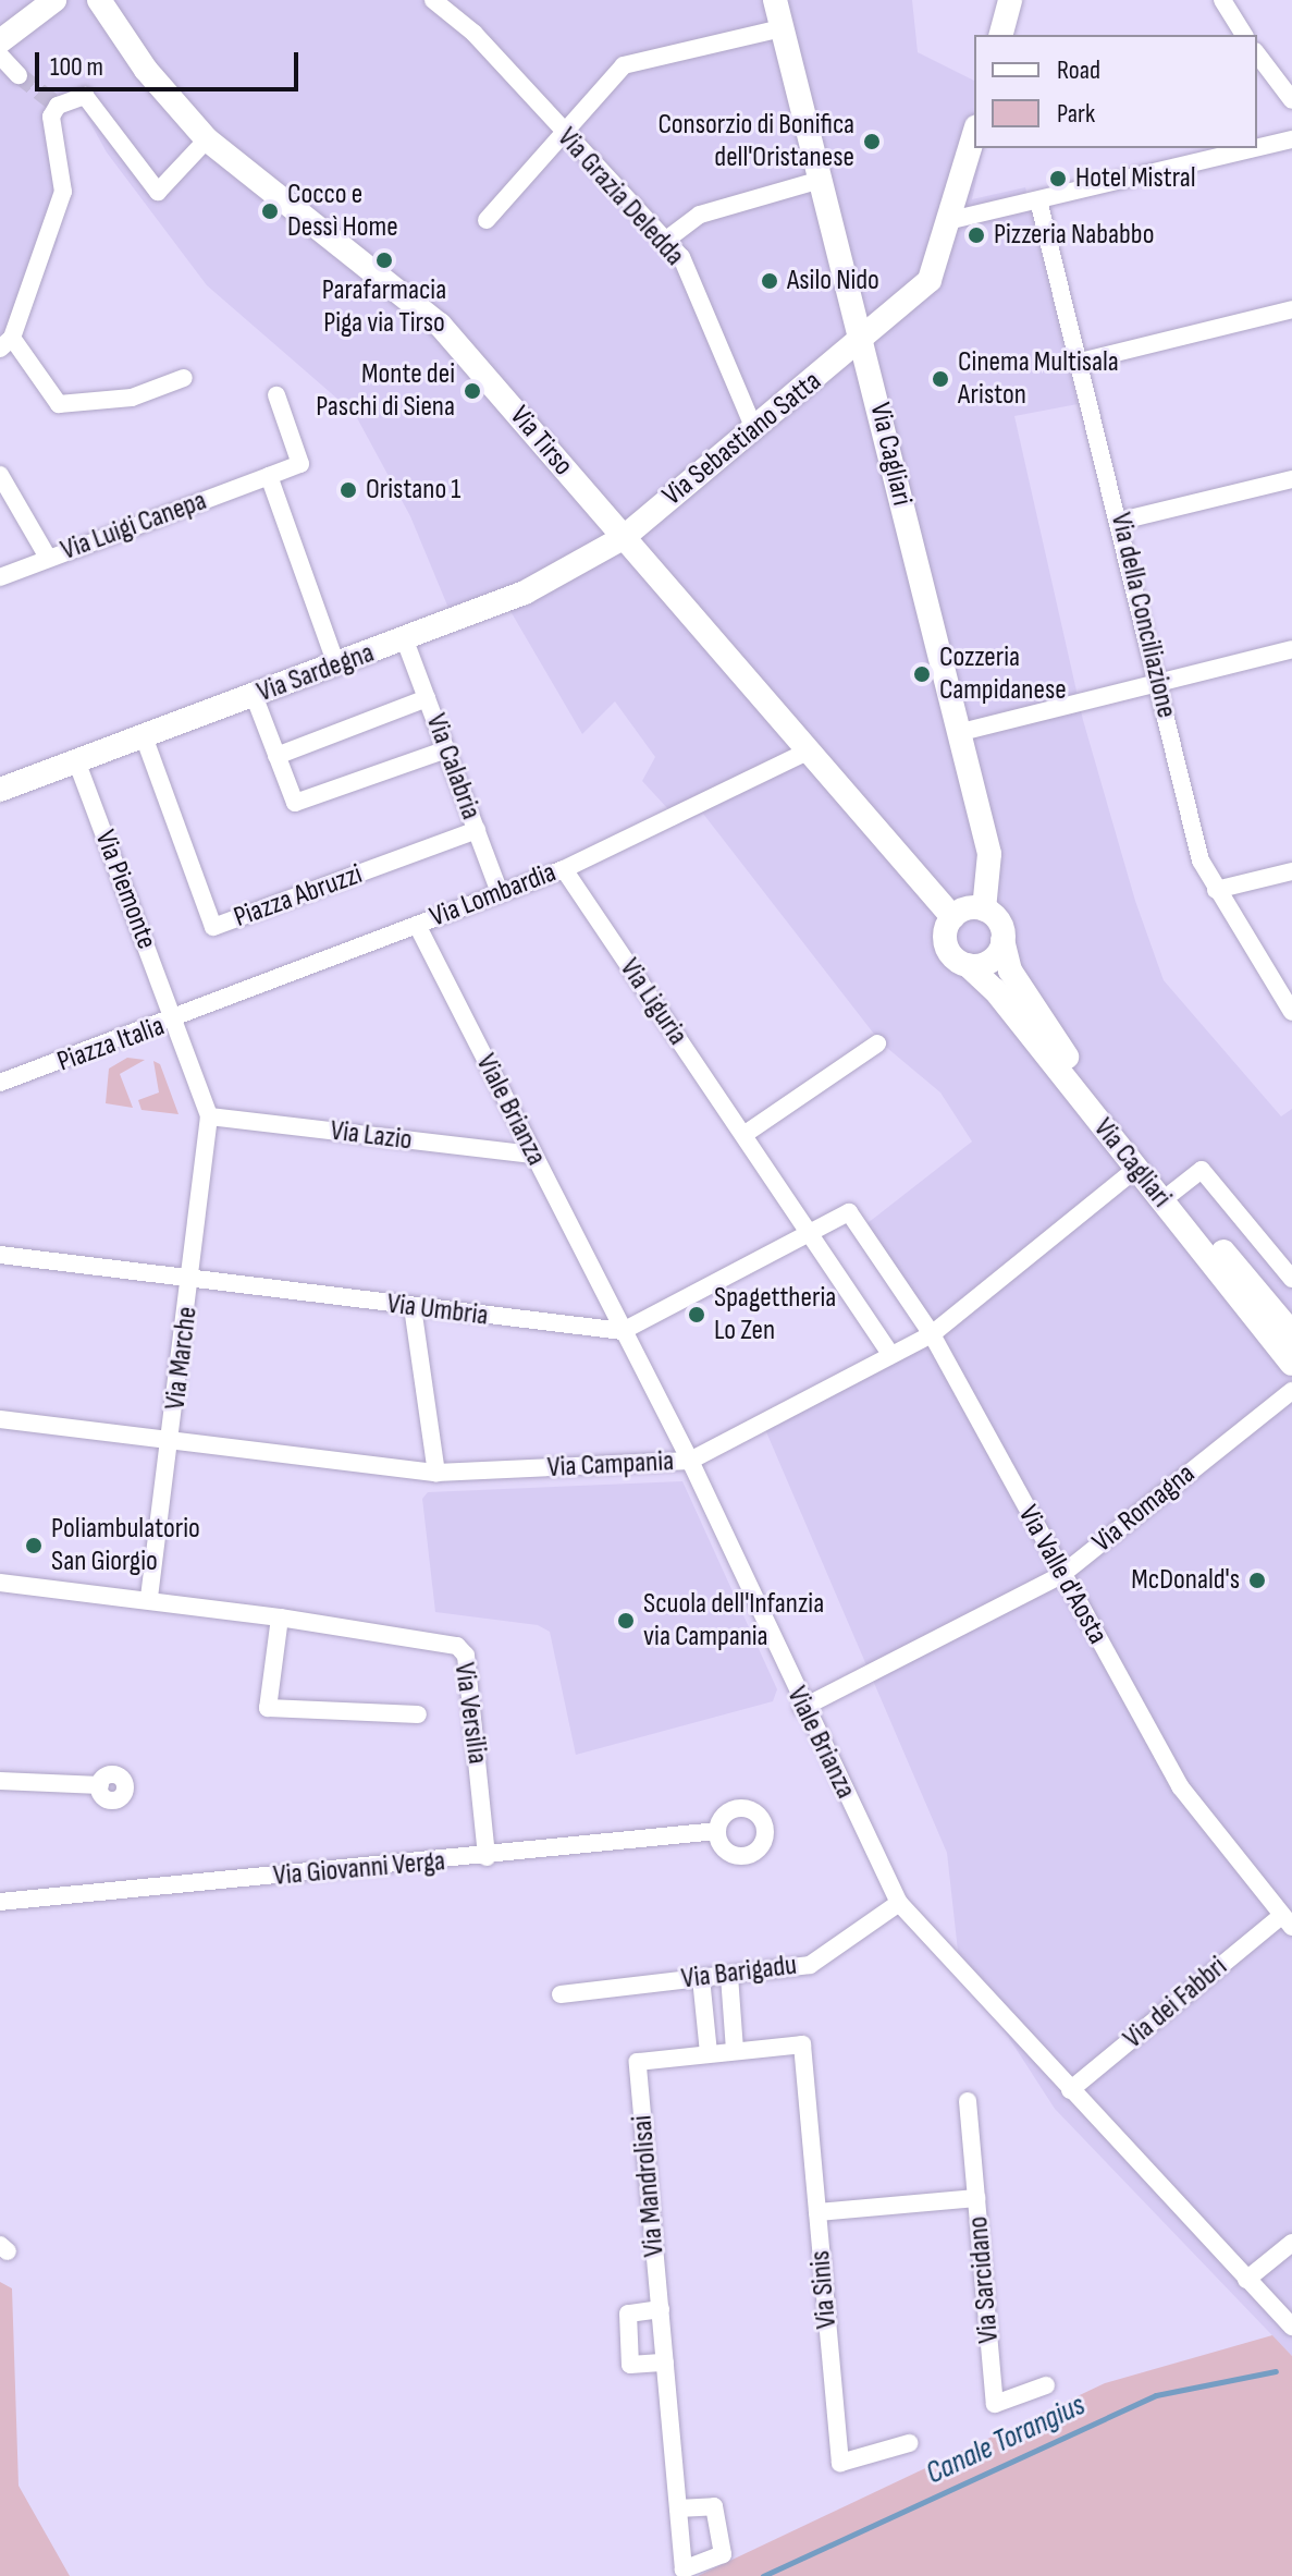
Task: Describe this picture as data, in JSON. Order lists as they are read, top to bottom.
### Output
{
  "streets": {
    "street": [
      "Via Grazia Deledda",
      "Via Sebastiano Satta",
      "Via Tirso",
      "Via Cagliari",
      "Via Luigi Canepa",
      "Via della Conciliazione",
      "Via Sardegna",
      "Via Calabria",
      "Via Piemonte",
      "Via Lombardia",
      "Piazza Abruzzi",
      "Via Liguria",
      "Piazza Italia",
      "Viale Brianza",
      "Via Lazio",
      "Via Umbria",
      "Via Marche",
      "Via Campania",
      "Via Romagna",
      "Via Valle d'Aosta",
      "Via Versilia",
      "Via Giovanni Verga",
      "Via Barigadu",
      "Via dei Fabbri",
      "Via Mandrolisai",
      "Via Sarcidano",
      "Via Sinis"
    ]
  },
  "crossings": [
    ["Via Grazia Deledda", "Via Sebastiano Satta"],
    ["Via Sebastiano Satta", "Via Tirso"],
    ["Via Sebastiano Satta", "Via Cagliari"],
    ["Via Sebastiano Satta", "Via Sardegna"],
    ["Via Tirso", "Via Cagliari"],
    ["Via Tirso", "Via Sardegna"],
    ["Via Tirso", "Via Lombardia"],
    ["Via Cagliari", "Via Campania"],
    ["Via Sardegna", "Via Calabria"],
    ["Via Sardegna", "Via Piemonte"],
    ["Via Sardegna", "Piazza Abruzzi"],
    ["Via Calabria", "Via Lombardia"],
    ["Via Calabria", "Piazza Abruzzi"],
    ["Via Piemonte", "Via Lombardia"],
    ["Via Piemonte", "Piazza Italia"],
    ["Via Lombardia", "Via Liguria"],
    ["Via Lombardia", "Piazza Italia"],
    ["Via Lombardia", "Viale Brianza"],
    ["Via Liguria", "Via Campania"],
    ["Via Liguria", "Via Valle d'Aosta"],
    ["Piazza Italia", "Via Lazio"],
    ["Piazza Italia", "Via Marche"],
    ["Viale Brianza", "Via Lazio"],
    ["Viale Brianza", "Via Umbria"],
    ["Viale Brianza", "Via Campania"],
    ["Viale Brianza", "Via Romagna"],
    ["Viale Brianza", "Via Barigadu"],
    ["Viale Brianza", "Via dei Fabbri"],
    ["Via Lazio", "Via Marche"],
    ["Via Umbria", "Via Marche"],
    ["Via Marche", "Via Campania"],
    ["Via Marche", "Via Versilia"],
    ["Via Campania", "Via Valle d'Aosta"],
    ["Via Romagna", "Via Valle d'Aosta"],
    ["Via Valle d'Aosta", "Via dei Fabbri"],
    ["Via Versilia", "Via Giovanni Verga"]
  ],
  "water": ["Canale Torangius"],
  "places": [
    "Consorzio di Bonifica dell'Oristanese",
    "Hotel Mistral",
    "Cocco e Dessì Home",
    "Pizzeria Nababbo",
    "Parafarmacia Piga via Tirso",
    "Asilo Nido",
    "Cinema Multisala Ariston",
    "Monte dei Paschi di Siena",
    "Oristano 1",
    "Cozzeria Campidanese",
    "Spagettheria Lo Zen",
    "Poliambulatorio San Giorgio",
    "McDonald's",
    "Scuola dell'Infanzia via Campania"
  ],
  "legend": ["Road", "Park"],
  "scale_bar": "100 m"
}
